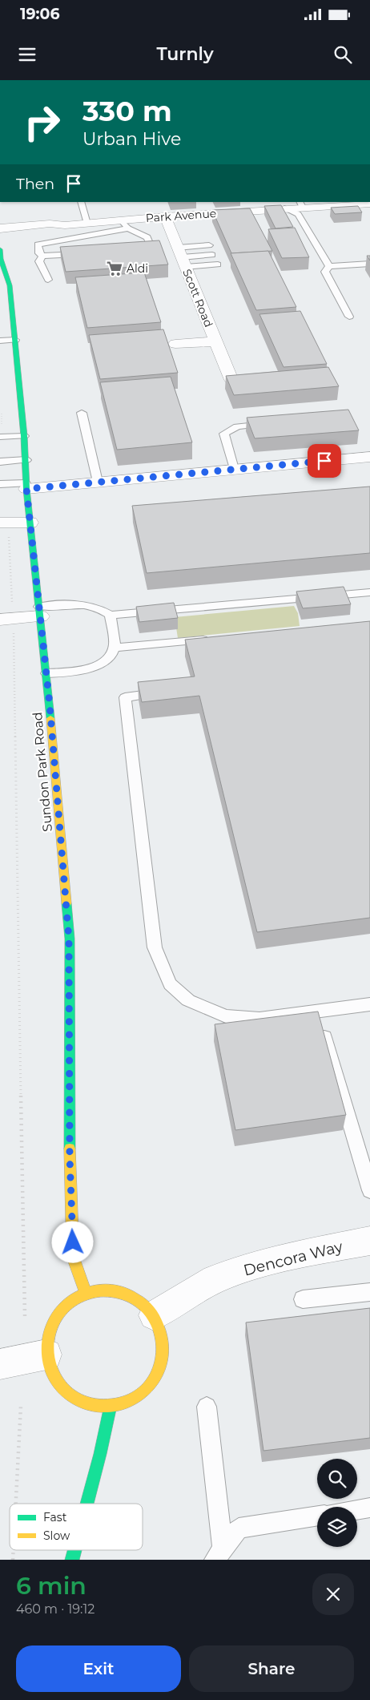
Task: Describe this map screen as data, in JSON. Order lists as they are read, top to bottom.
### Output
{
  "streets": {
    "street": [
      "Park Avenue",
      "Scott Road",
      "Sundon Park Road",
      "Dencora Way"
    ]
  },
  "crossings": [
    ["Park Avenue", "Scott Road"],
    ["Sundon Park Road", "Dencora Way"]
  ],
  "places": {
    "supermarket": ["Aldi"]
  },
  "legend": ["Fast", "Slow"],
  "page": {
    "status": "19:06",
    "header": "Turnly",
    "turn": ["330 m", "Urban Hive"],
    "then": "Then",
    "heading": ["6 min", "460 m · 19:12"],
    "buttons": ["Exit", "Share"]
  }
}
